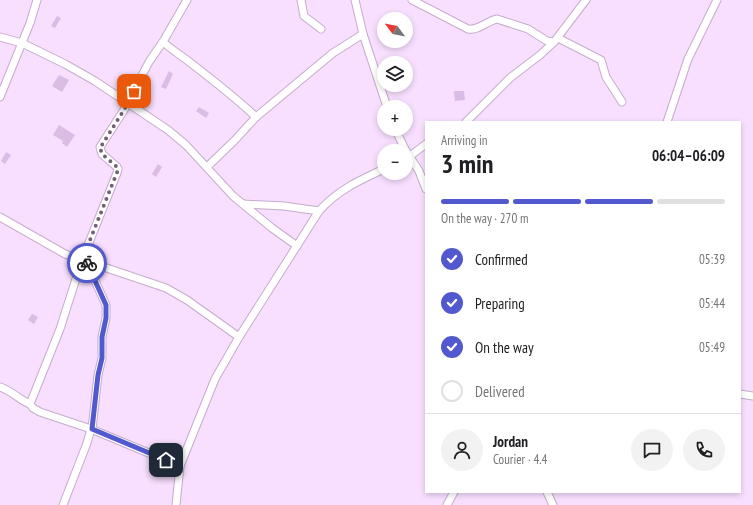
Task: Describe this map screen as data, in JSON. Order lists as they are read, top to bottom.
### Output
{
  "north": "top left",
  "page": {
    "map_buttons": ["+", "−"],
    "heading": ["3 min", "Arriving in", "06:04–06:09"],
    "panel": ["Jordan", "Courier · 4.4"],
    "bar": "On the way · 270 m",
    "list": [
      ["Confirmed", "05:39"],
      ["Preparing", "05:44"],
      ["On the way", "05:49"],
      "Delivered"
    ]
  }
}
